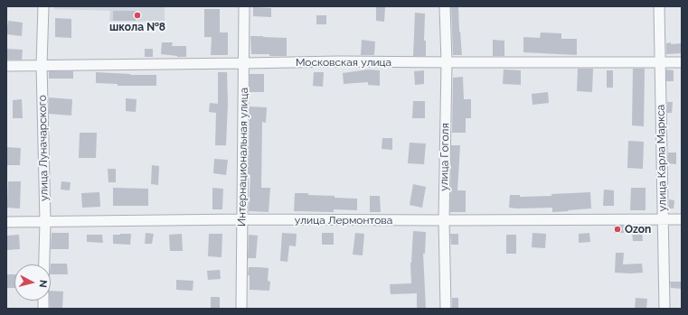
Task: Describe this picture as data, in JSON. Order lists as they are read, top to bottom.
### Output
{
  "streets": {
    "street": [
      "Московская улица",
      "улица Луначарского",
      "Интернациональная улица",
      "улица Гоголя",
      "улица Карла Маркса",
      "улица Лермонтова"
    ]
  },
  "crossings": [
    ["Московская улица", "улица Луначарского"],
    ["Московская улица", "Интернациональная улица"],
    ["Московская улица", "улица Гоголя"],
    ["Московская улица", "улица Карла Маркса"],
    ["улица Луначарского", "улица Лермонтова"],
    ["Интернациональная улица", "улица Лермонтова"],
    ["улица Гоголя", "улица Лермонтова"],
    ["улица Карла Маркса", "улица Лермонтова"]
  ],
  "places": ["школа №8", "Ozon"],
  "north": "right"
}
